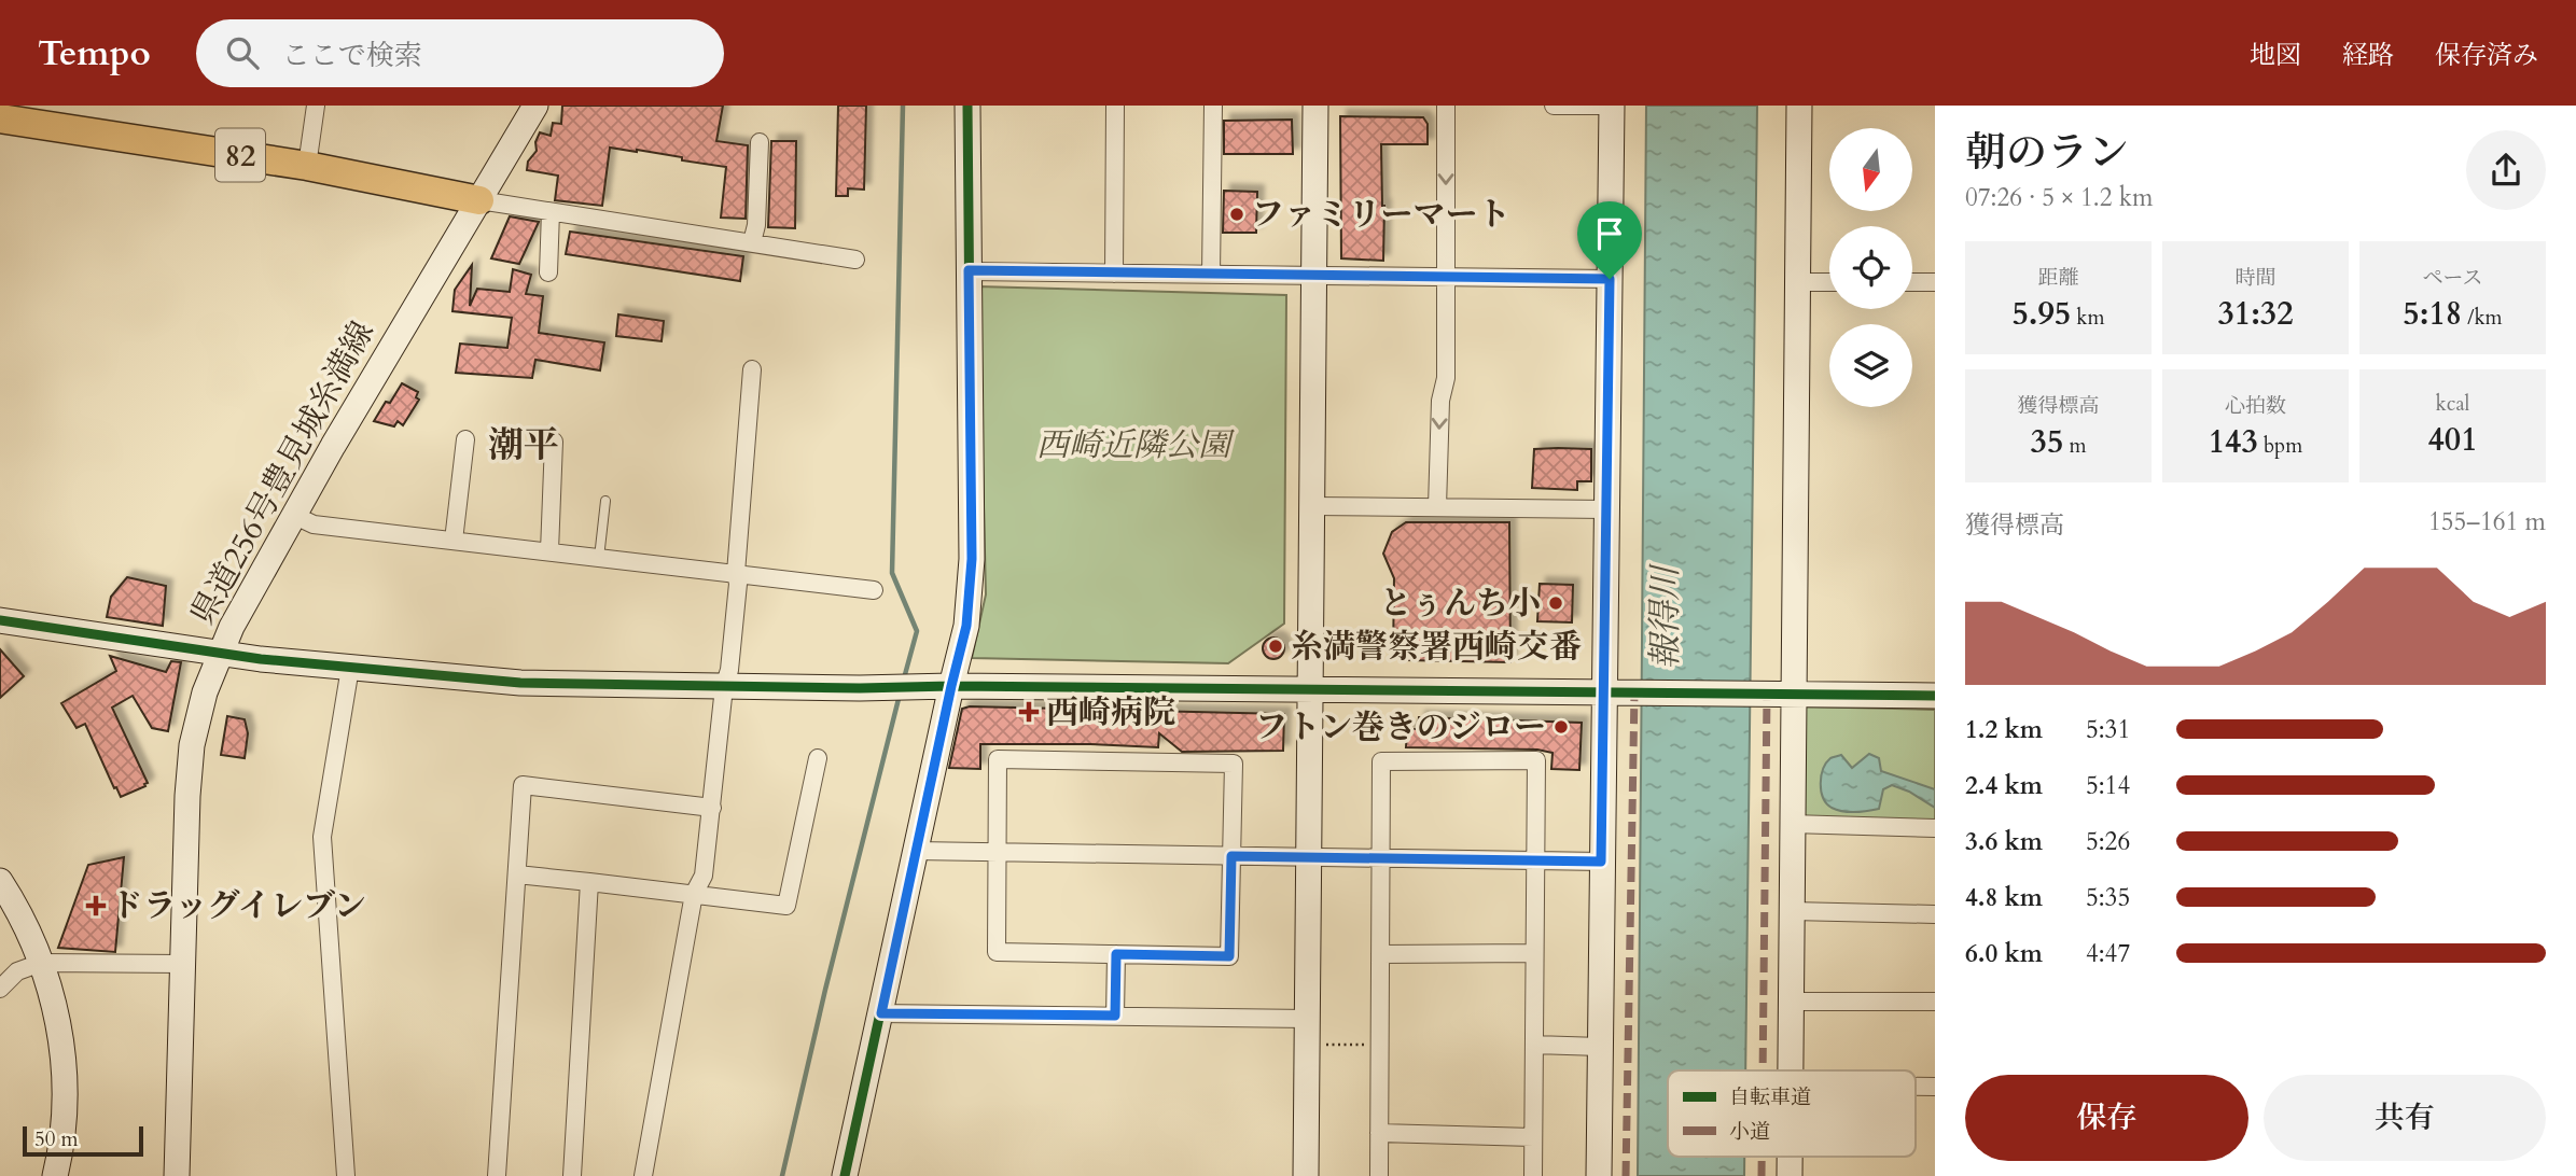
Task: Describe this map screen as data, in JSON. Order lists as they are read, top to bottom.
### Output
{
  "streets": {
    "main road": ["82"],
    "street": ["県道256号豊見城糸満線"]
  },
  "crossings": [
    ["82", "県道256号豊見城糸満線"]
  ],
  "districts": ["潮平"],
  "water": ["報得川"],
  "parks": ["西崎近隣公園"],
  "places": {
    "other": [
      "ファミリーマート",
      "とぅんち小",
      "糸満警察署西崎交番",
      "フトン巻きのジロー"
    ],
    "health": ["西崎病院", "ドラッグイレブン"]
  },
  "legend": ["自転車道", "小道"],
  "scale_bar": "50 m",
  "north": "bottom",
  "page": {
    "header": "Tempo",
    "search": "ここで検索",
    "nav": ["地図", "経路", "保存済み"],
    "heading": ["朝のラン", "07:26 · 5 × 1.2 km"],
    "stats": [
      ["距離", "5.95 km"],
      ["時間", "31:32"],
      ["ペース", "5:18 /km"],
      ["獲得標高", "35 m"],
      ["心拍数", "143 bpm"],
      ["kcal", "401"]
    ],
    "chart": ["獲得標高", "155–161 m"],
    "list": [
      {
        "name": "1.2 km",
        "note": "5:31"
      },
      {
        "name": "2.4 km",
        "note": "5:14"
      },
      {
        "name": "3.6 km",
        "note": "5:26"
      },
      {
        "name": "4.8 km",
        "note": "5:35"
      },
      {
        "name": "6.0 km",
        "note": "4:47"
      }
    ],
    "buttons": ["保存", "共有"],
    "scale": "50 m"
  }
}
